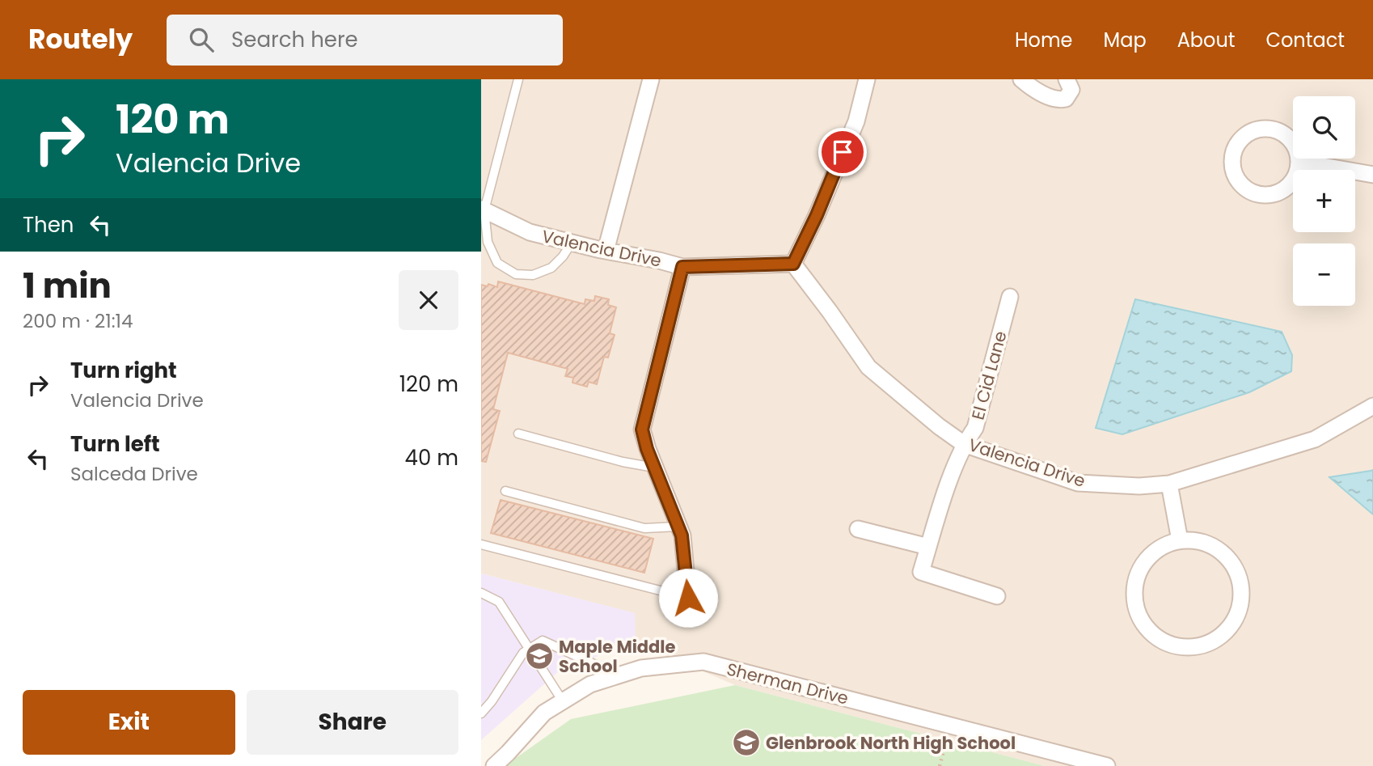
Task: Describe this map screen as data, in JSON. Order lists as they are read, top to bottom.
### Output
{
  "streets": {
    "street": ["Valencia Drive", "El Cid Lane", "Sherman Drive"]
  },
  "crossings": [
    ["Valencia Drive", "El Cid Lane"]
  ],
  "places": {
    "school or university": ["Maple Middle School", "Glenbrook North High School"]
  },
  "page": {
    "header": "Routely",
    "search": "Search here",
    "nav": [
      "Home",
      "Map",
      "About",
      "Contact"
    ],
    "turn": ["120 m", "Valencia Drive"],
    "map_buttons": ["+", "−"],
    "then": "Then",
    "heading": ["1 min", "200 m · 21:14"],
    "list": [
      {
        "name": "Turn right",
        "note": "Valencia Drive",
        "value": "120 m"
      },
      {
        "name": "Turn left",
        "note": "Salceda Drive",
        "value": "40 m"
      }
    ],
    "buttons": ["Exit", "Share"]
  }
}
